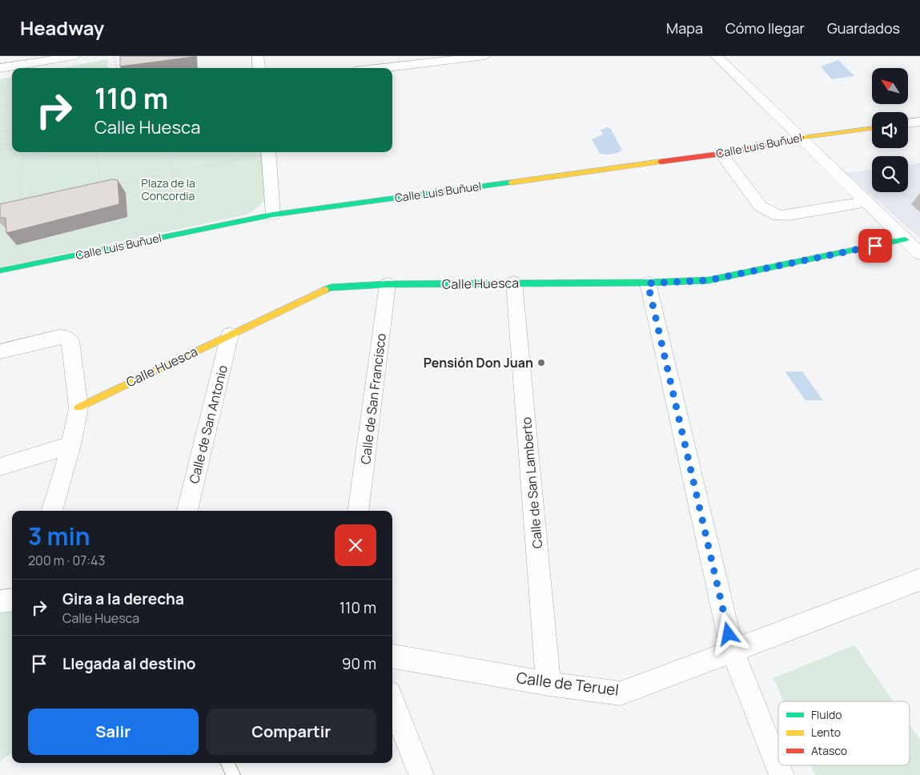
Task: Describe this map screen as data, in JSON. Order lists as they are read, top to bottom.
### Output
{
  "streets": {
    "street": [
      "Calle Luis Buñuel",
      "Calle Huesca",
      "Calle de San Francisco",
      "Calle de San Antonio",
      "Calle de San Lamberto",
      "Calle de Teruel"
    ]
  },
  "crossings": [
    ["Calle Huesca", "Calle de San Francisco"],
    ["Calle Huesca", "Calle de San Antonio"],
    ["Calle Huesca", "Calle de San Lamberto"],
    ["Calle de San Lamberto", "Calle de Teruel"]
  ],
  "parks": ["Plaza de la Concordia"],
  "places": ["Pensión Don Juan"],
  "legend": ["Fluido", "Lento", "Atasco"],
  "north": "top left",
  "page": {
    "header": "Headway",
    "nav": ["Mapa", "Cómo llegar", "Guardados"],
    "turn": ["110 m", "Calle Huesca"],
    "heading": ["3 min", "200 m · 07:43"],
    "list": [
      {
        "name": "Gira a la derecha",
        "note": "Calle Huesca",
        "value": "110 m"
      },
      {
        "name": "Llegada al destino",
        "value": "90 m"
      }
    ],
    "buttons": ["Salir", "Compartir"]
  }
}
